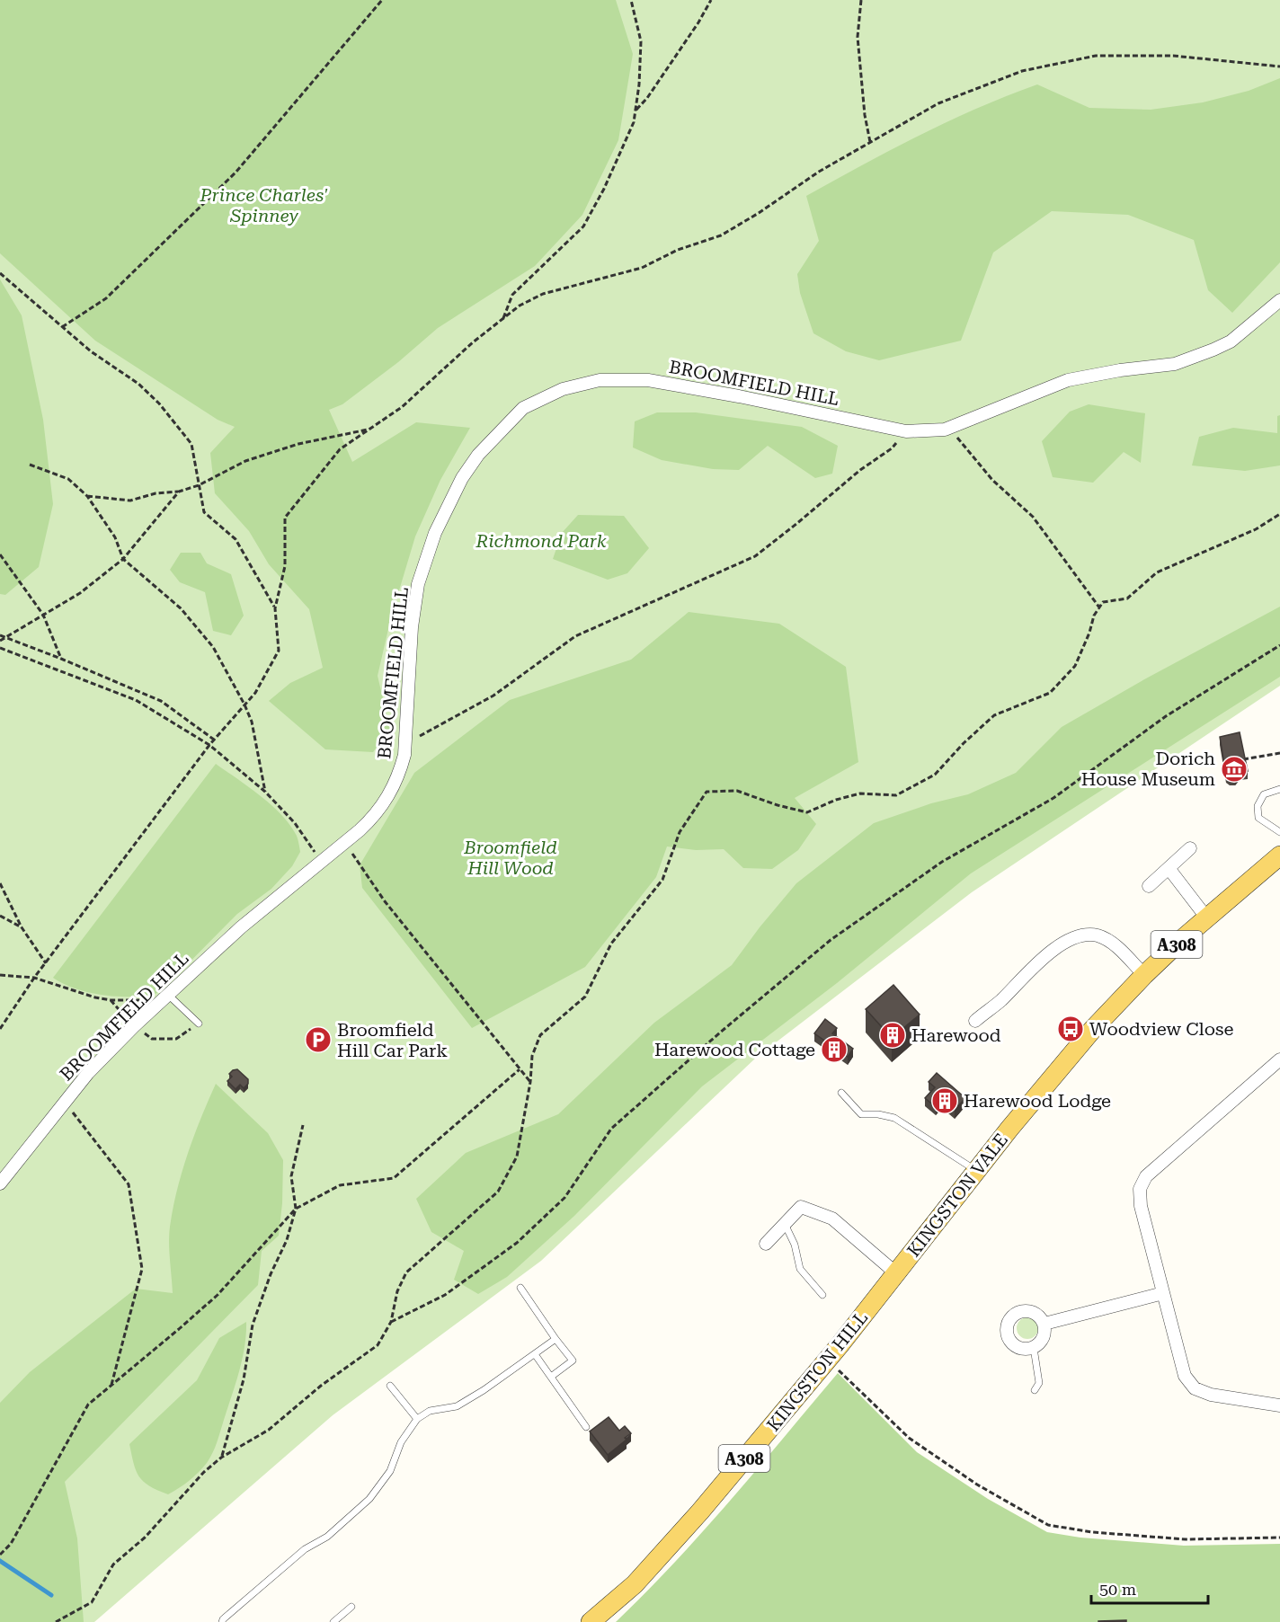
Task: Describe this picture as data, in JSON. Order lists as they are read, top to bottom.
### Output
{
  "streets": {
    "main road": ["A308", "KINGSTON VALE", "KINGSTON HILL"],
    "street": ["BROOMFIELD HILL"]
  },
  "crossings": [
    ["KINGSTON VALE", "KINGSTON HILL"]
  ],
  "parks": ["Prince Charles' Spinney", "Richmond Park", "Broomfield Hill Wood"],
  "places": {
    "museum": ["Dorich House Museum"],
    "bus stop": ["Woodview Close"],
    "building": ["Harewood", "Harewood Cottage", "Harewood Lodge"],
    "parking": ["Broomfield Hill Car Park"]
  },
  "scale_bar": "50 m"
}
